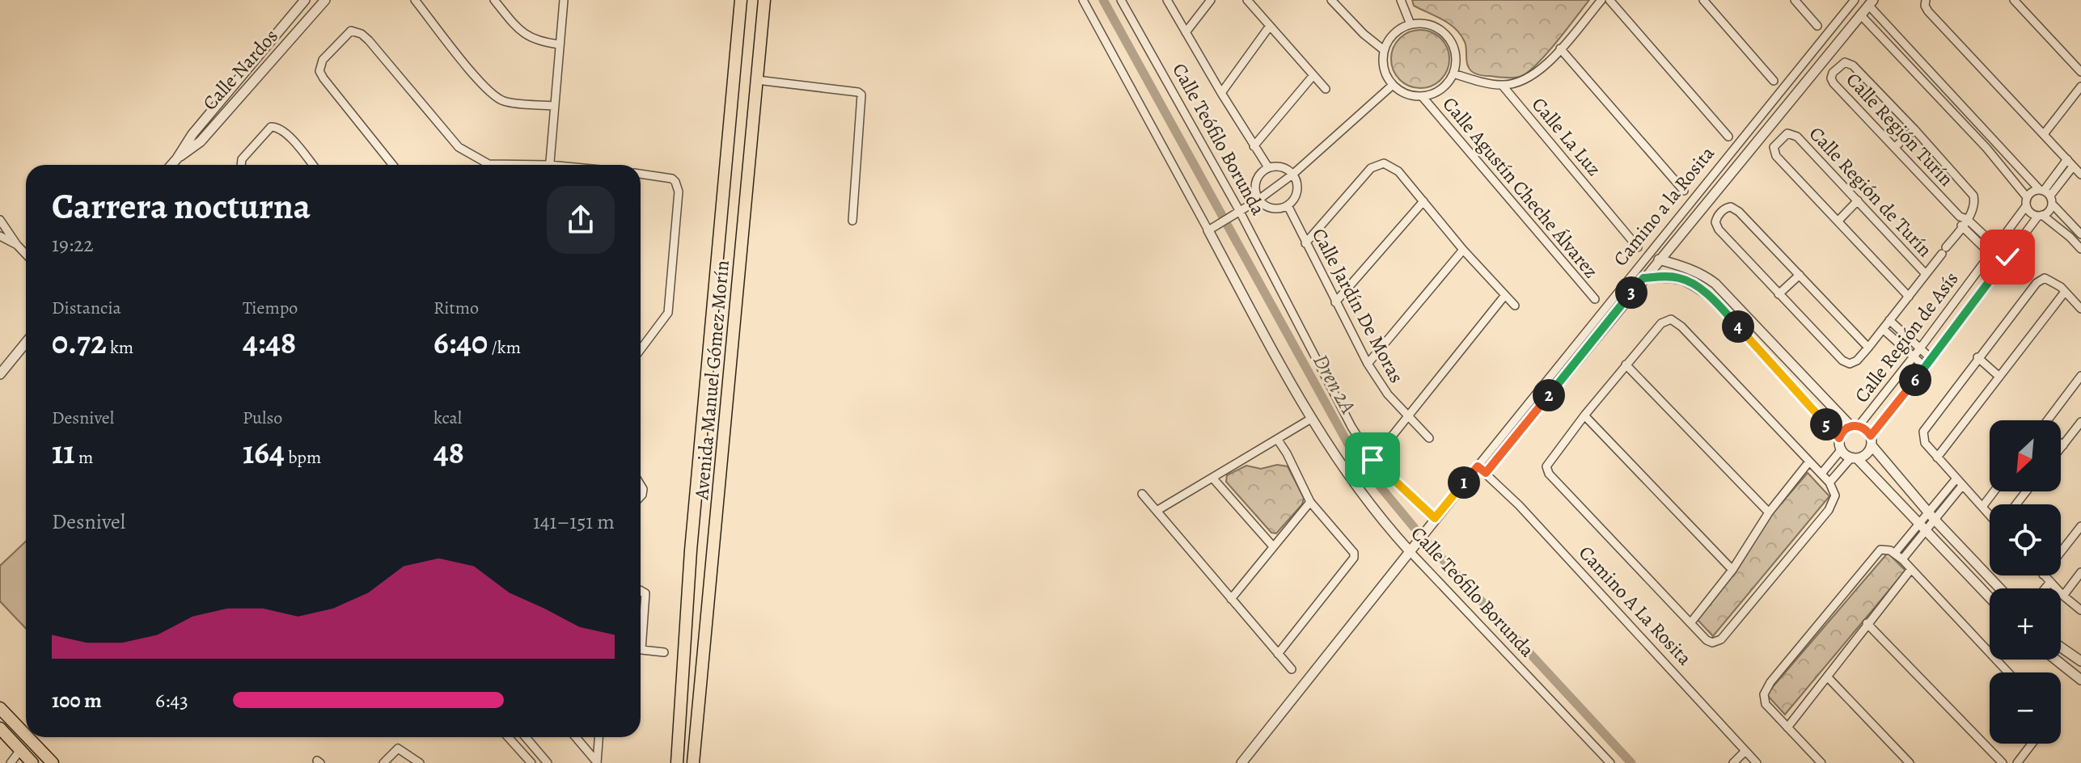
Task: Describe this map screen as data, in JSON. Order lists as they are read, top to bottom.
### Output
{
  "streets": {
    "main road": ["Avenida Manuel Gómez Morín"],
    "street": [
      "Calle Nardos",
      "Calle Región Turín",
      "Calle La Luz",
      "Calle Teófilo Borunda",
      "Calle Agustín Cheche Álvarez",
      "Calle Región de Turín",
      "Camino a la Rosita",
      "Calle Jardín De Moras",
      "Calle Región de Asís",
      "Camino A La Rosita"
    ]
  },
  "crossings": [
    ["Calle Región Turín", "Calle Región de Asís"],
    ["Calle Región de Turín", "Calle Región de Asís"],
    ["Camino a la Rosita", "Camino A La Rosita"]
  ],
  "water": ["Dren 2A"],
  "north": "bottom left",
  "page": {
    "heading": ["Carrera nocturna", "19:22"],
    "stats": [
      ["Distancia", "0.72 km"],
      ["Tiempo", "4:48"],
      ["Ritmo", "6:40 /km"],
      ["Desnivel", "11 m"],
      ["Pulso", "164 bpm"],
      ["kcal", "48"]
    ],
    "pins": [
      "3",
      "4",
      "6",
      "2",
      "5",
      "1"
    ],
    "map_buttons": ["+", "−"],
    "chart": ["Desnivel", "141–151 m"],
    "list": [
      {
        "name": "100 m",
        "note": "6:43"
      }
    ]
  }
}
